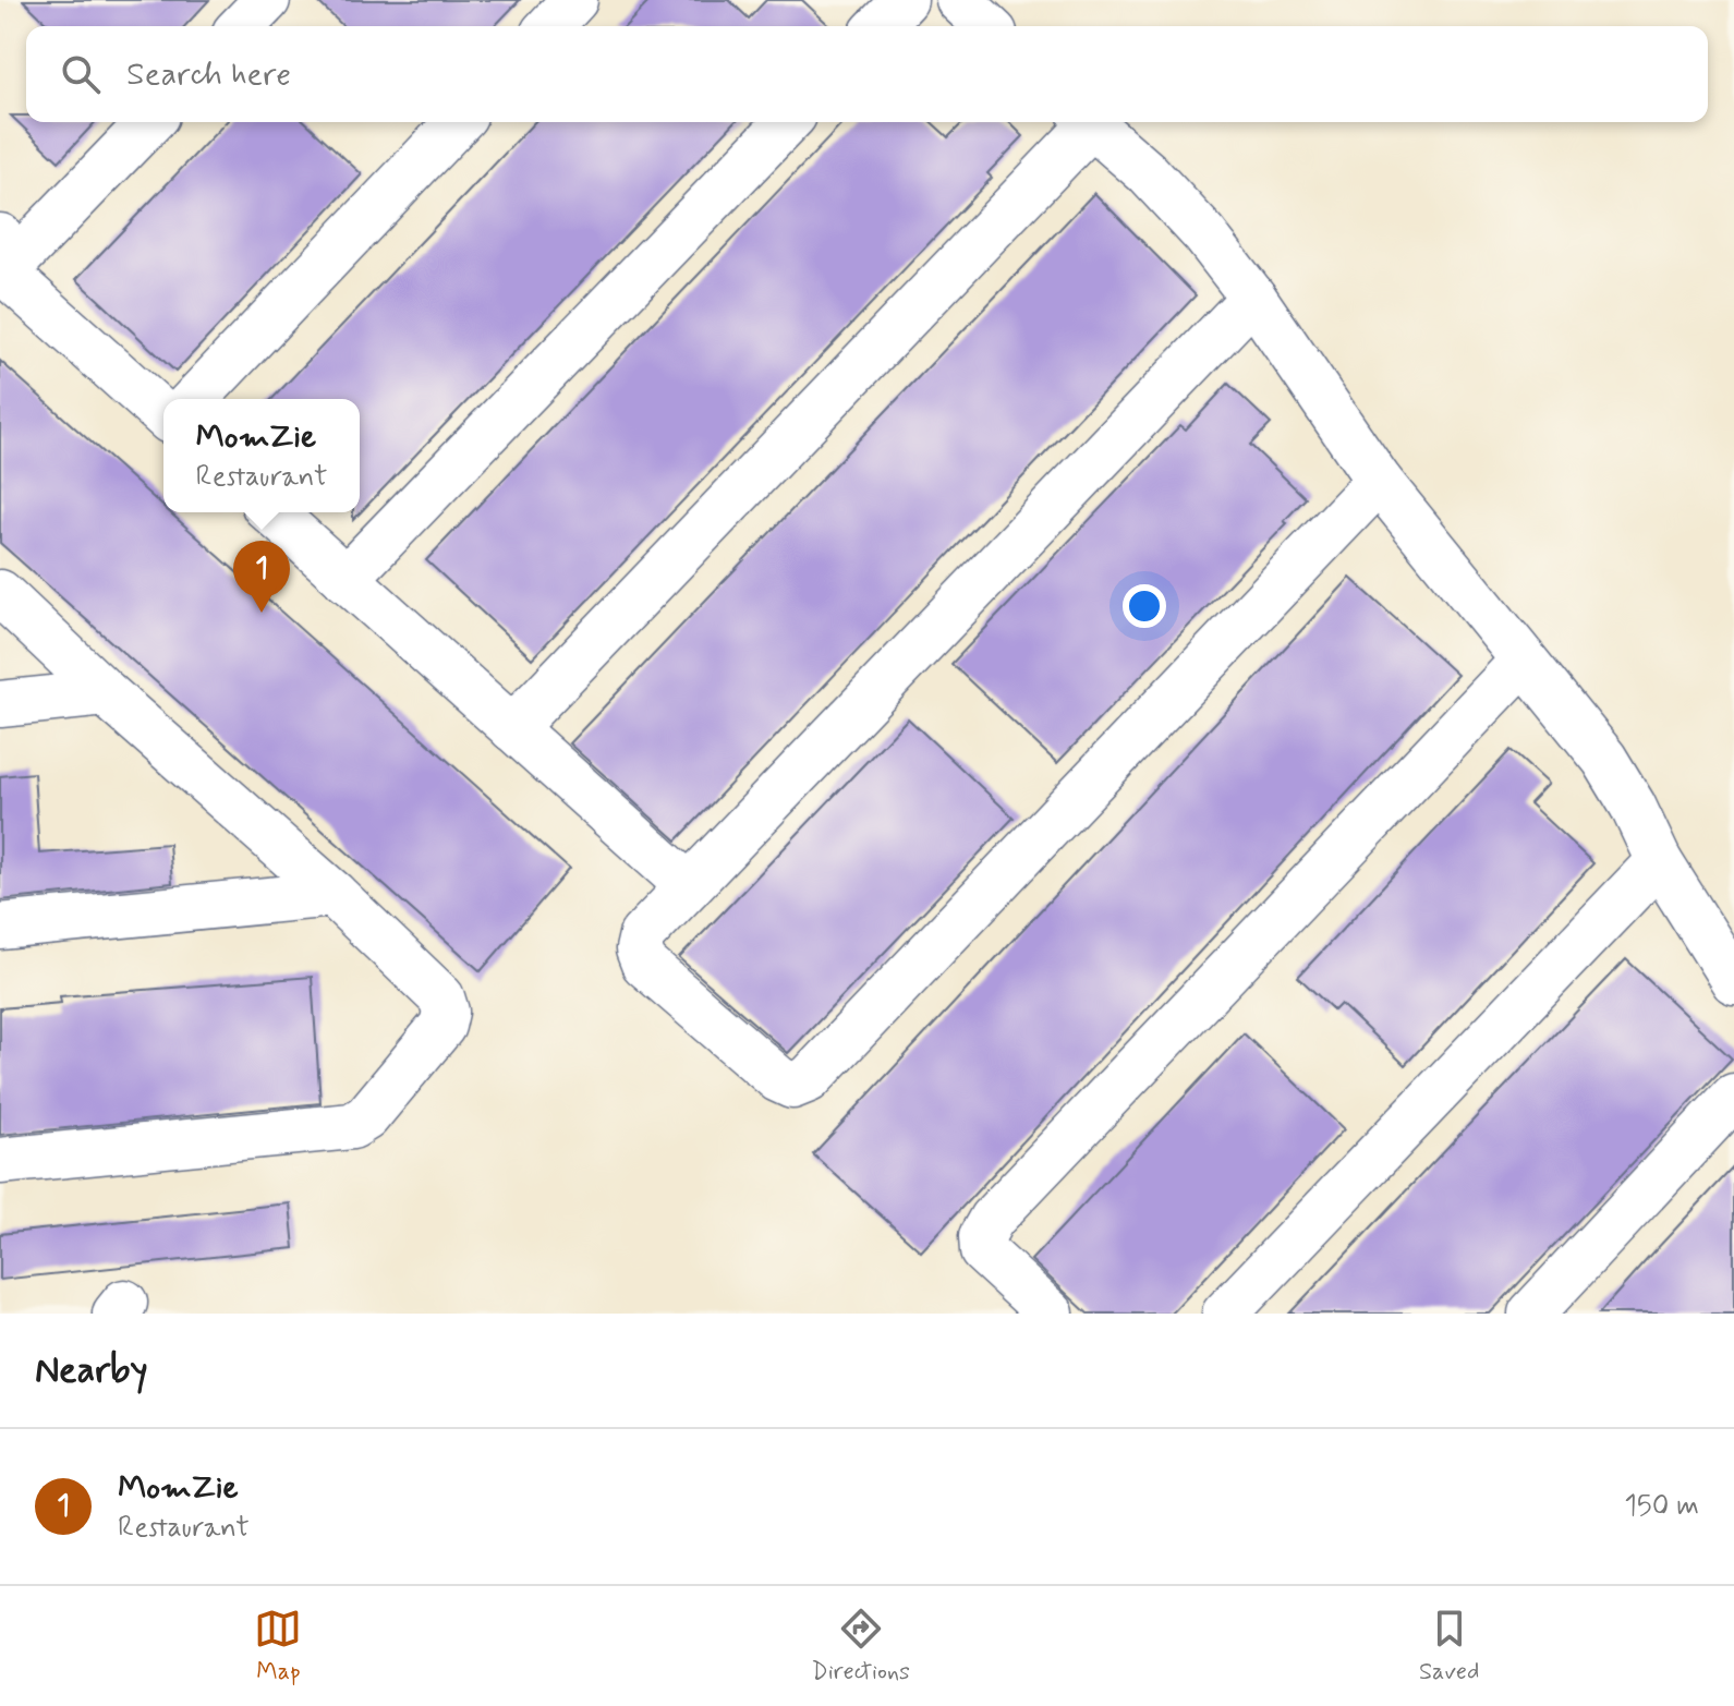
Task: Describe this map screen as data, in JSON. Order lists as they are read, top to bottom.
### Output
{
  "page": {
    "search": "Search here",
    "popup": ["MomZie", "Restaurant"],
    "pins": "1",
    "heading": "Nearby",
    "list": [
      {
        "mark": "1",
        "name": "MomZie",
        "note": "Restaurant",
        "value": "150 m"
      }
    ],
    "nav": ["Map", "Directions", "Saved"]
  }
}
